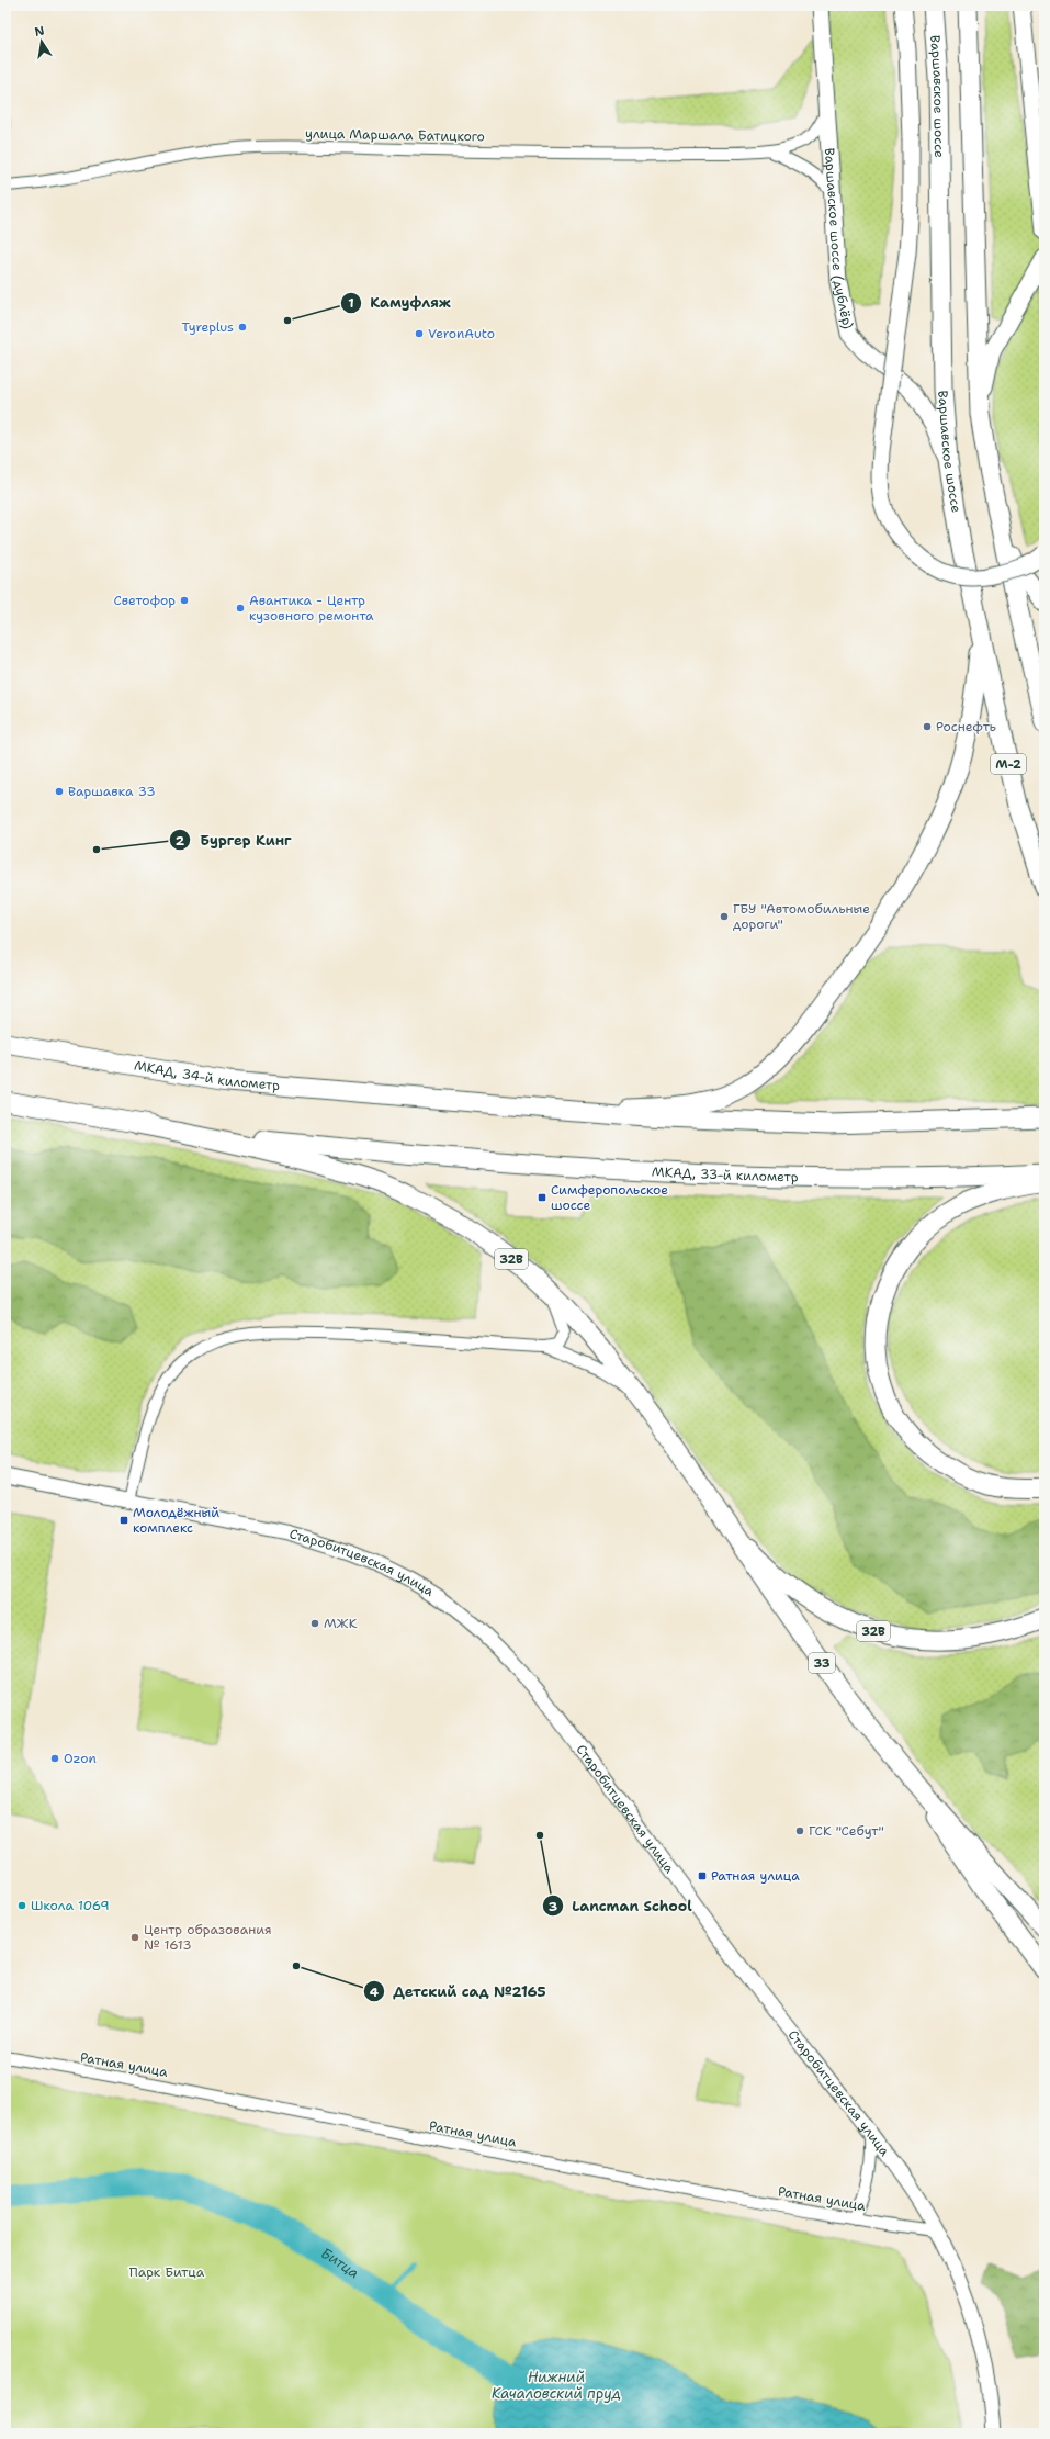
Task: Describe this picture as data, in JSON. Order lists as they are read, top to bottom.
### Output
{
  "streets": {
    "main road": [
      "Варшавское шоссе",
      "Варшавское шоссе (дублёр)",
      "М-2",
      "МКАД, 34-й километр",
      "МКАД, 33-й километр",
      "32B",
      "33"
    ],
    "street": ["улица Маршала Батицкого", "Старобитцевская улица", "Ратная улица"]
  },
  "crossings": [
    ["Варшавское шоссе", "Варшавское шоссе (дублёр)"],
    ["улица Маршала Батицкого", "Варшавское шоссе (дублёр)"],
    ["МКАД, 33-й километр", "32B"],
    ["32B", "33"],
    ["Старобитцевская улица", "Ратная улица"]
  ],
  "water": ["Битца", "Нижний Качаловский пруд"],
  "parks": ["Парк Битца"],
  "places": {
    "other": [
      "Камуфляж",
      "Tyreplus",
      "VeronAuto",
      "Светофор",
      "Авантика - Центр кузовного ремонта",
      "Роснефть",
      "Варшавка 33",
      "Бургер Кинг",
      "ГБУ \"Автомобильные дороги\"",
      "МЖК",
      "Ozon",
      "ГСК \"Себут\"",
      "Lancman School",
      "Школа 1069",
      "Центр образования № 1613",
      "Детский сад №2165"
    ],
    "transit": ["Симферопольское шоссе", "Молодёжный комплекс", "Ратная улица"]
  },
  "north": "top"
}
